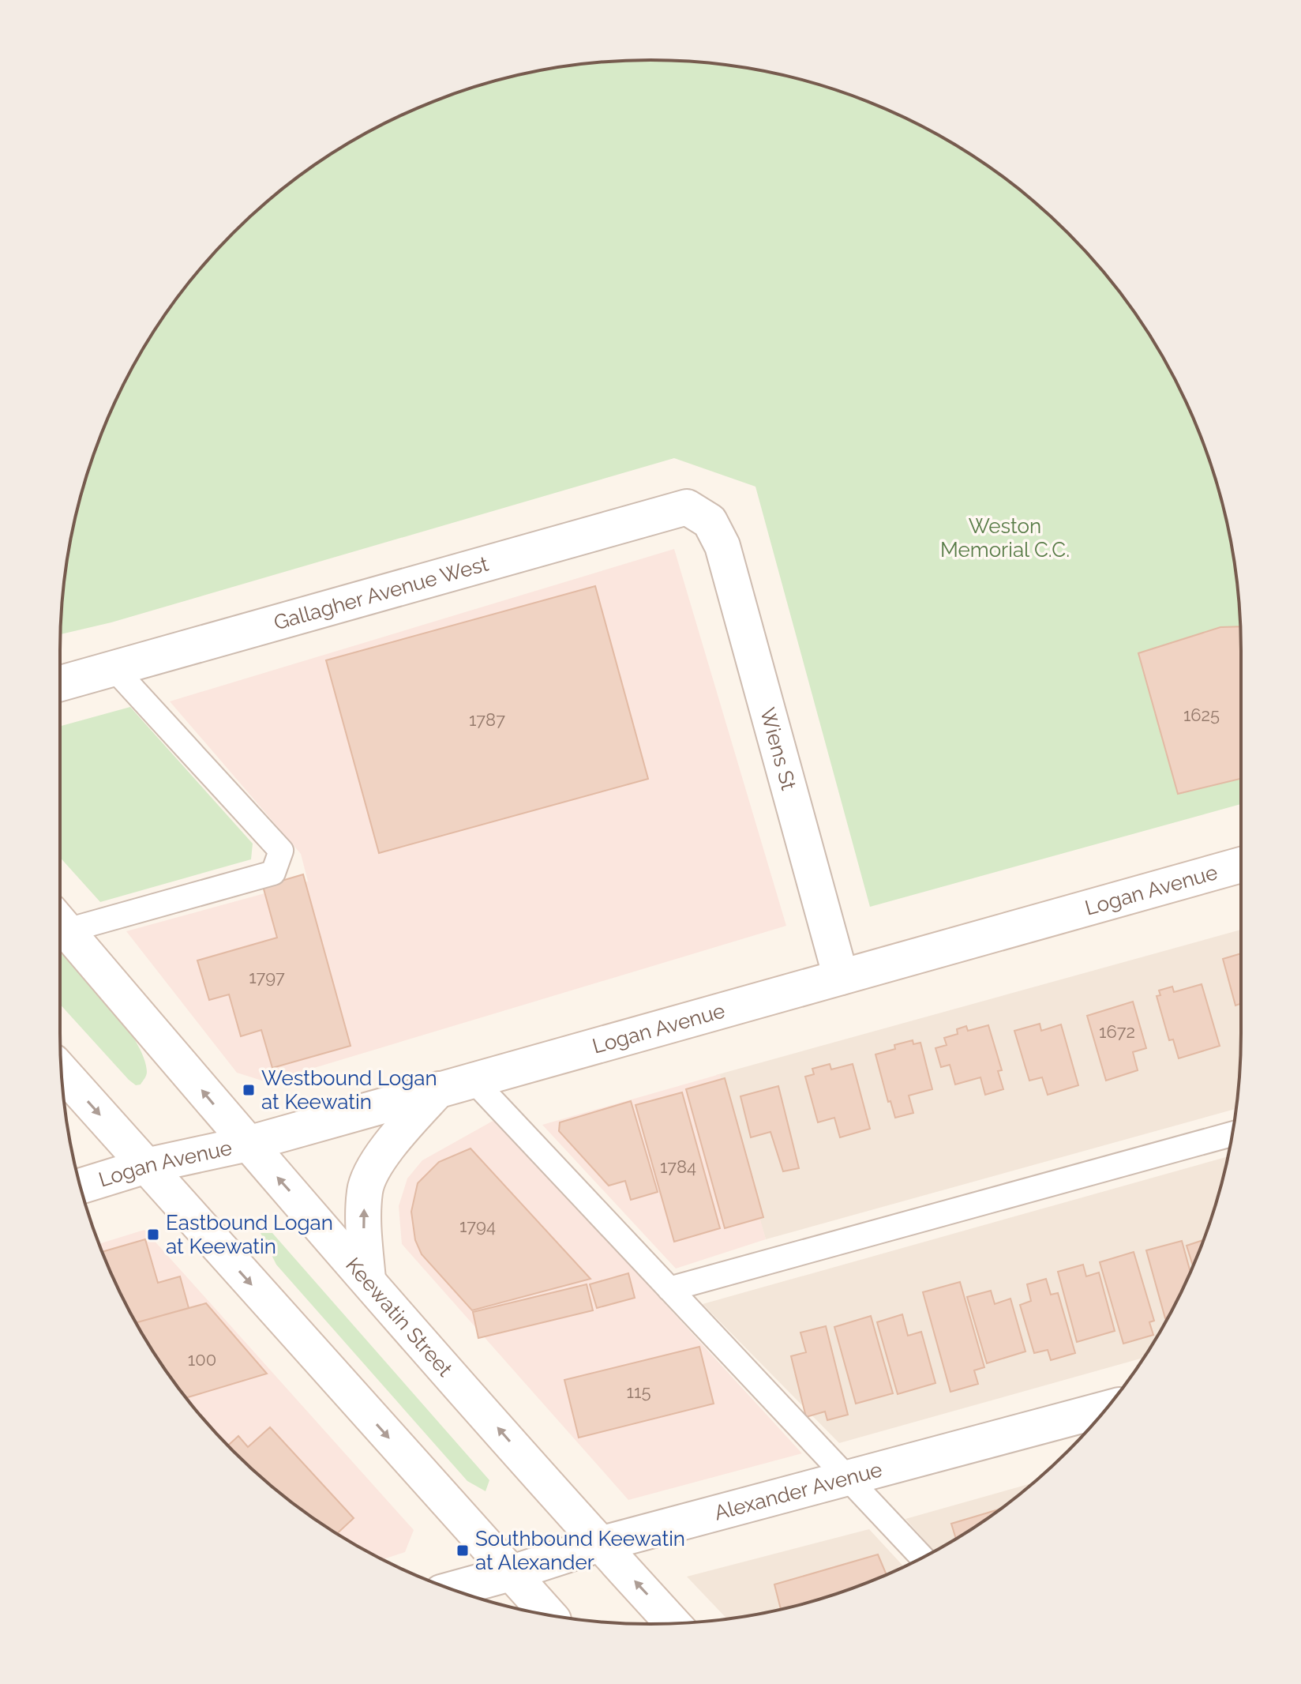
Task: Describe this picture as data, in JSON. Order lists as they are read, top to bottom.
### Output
{
  "streets": {
    "main road": [
      "Gallagher Avenue West",
      "Wiens St",
      "Logan Avenue",
      "Keewatin Street",
      "Alexander Avenue"
    ]
  },
  "crossings": [
    ["Gallagher Avenue West", "Wiens St"],
    ["Wiens St", "Logan Avenue"],
    ["Logan Avenue", "Keewatin Street"],
    ["Keewatin Street", "Alexander Avenue"]
  ],
  "parks": ["Weston Memorial C.C."],
  "places": {
    "transit": ["Westbound Logan at Keewatin", "Eastbound Logan at Keewatin", "Southbound Keewatin at Alexander"]
  },
  "house_numbers": [
    "1625",
    "1787",
    "1797",
    "1672",
    "1784",
    "1794",
    "100",
    "115"
  ]
}
